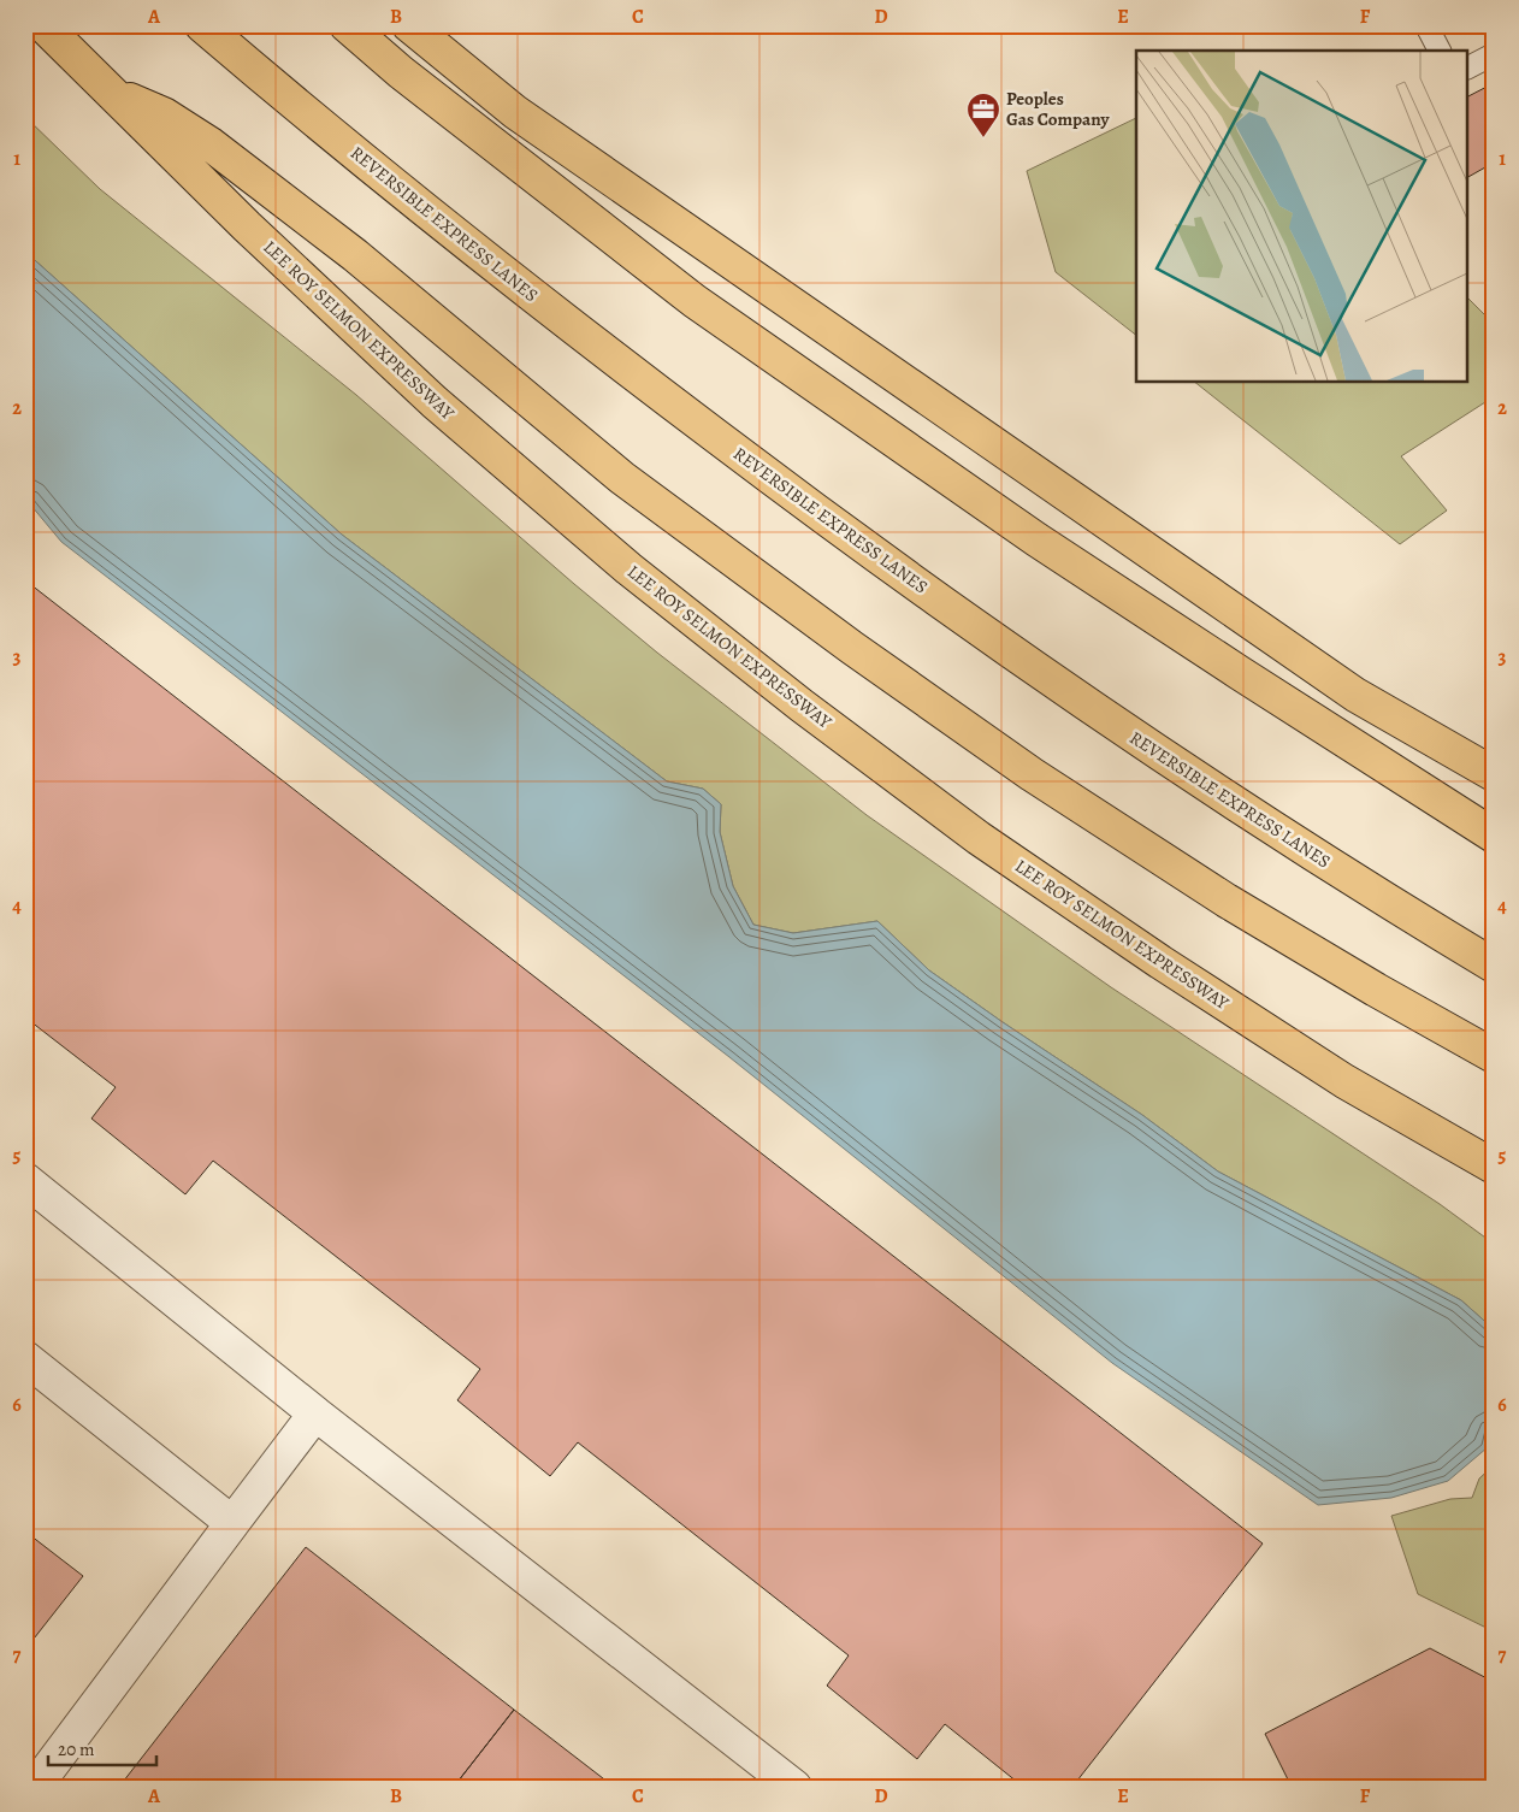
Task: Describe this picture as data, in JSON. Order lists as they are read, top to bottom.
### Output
{
  "streets": {
    "highway": ["REVERSIBLE EXPRESS LANES", "LEE ROY SELMON EXPRESSWAY"]
  },
  "places": {
    "office": ["Peoples Gas Company"]
  },
  "scale_bar": "20 m",
  "grid": {
    "columns": [
      "A",
      "B",
      "C",
      "D",
      "E",
      "F"
    ],
    "rows": [
      "1",
      "2",
      "3",
      "4",
      "5",
      "6",
      "7"
    ]
  }
}
